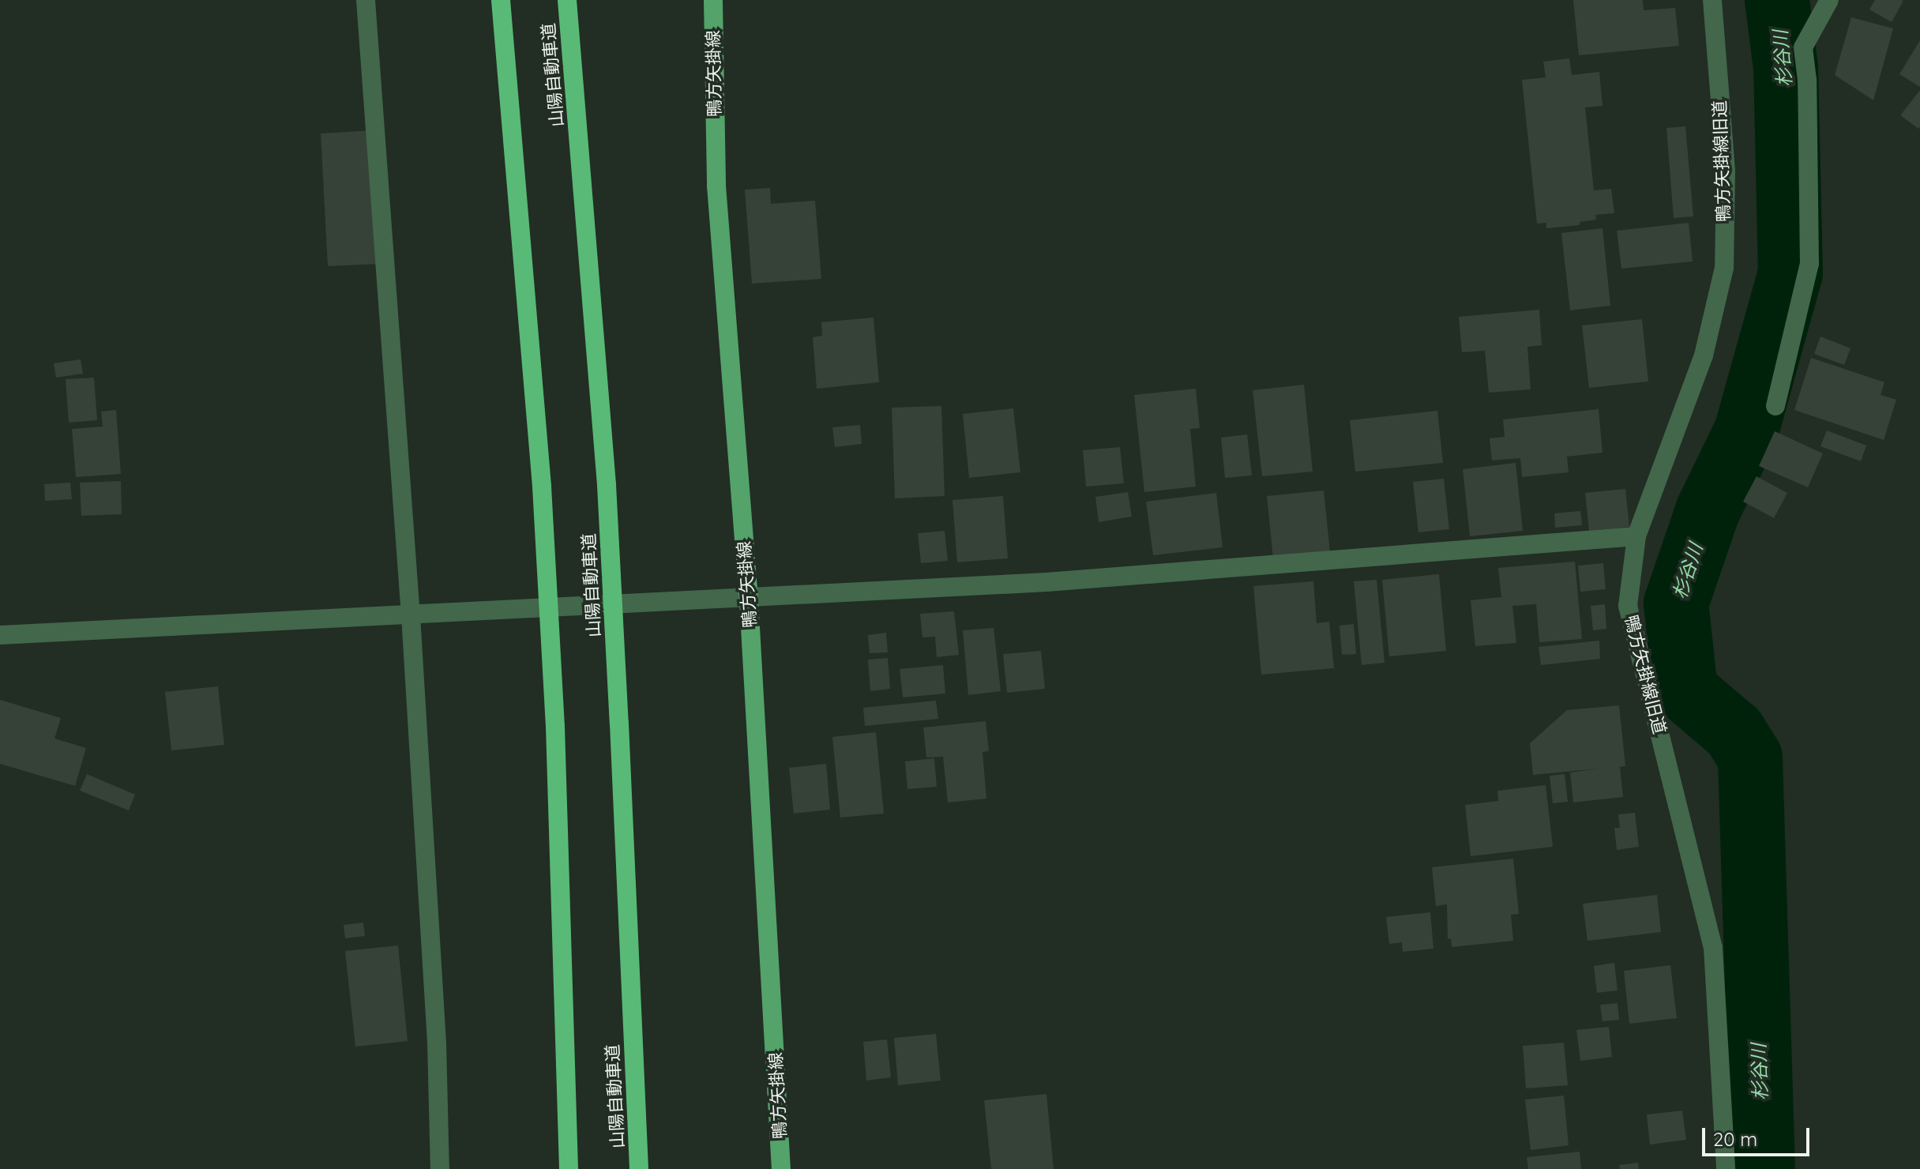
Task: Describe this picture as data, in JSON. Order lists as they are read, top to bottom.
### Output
{
  "streets": {
    "highway": ["山陽自動車道"],
    "main road": ["鴨方矢掛線"],
    "street": ["鴨方矢掛線旧道"]
  },
  "water": ["杉谷川"],
  "scale_bar": "20 m"
}
